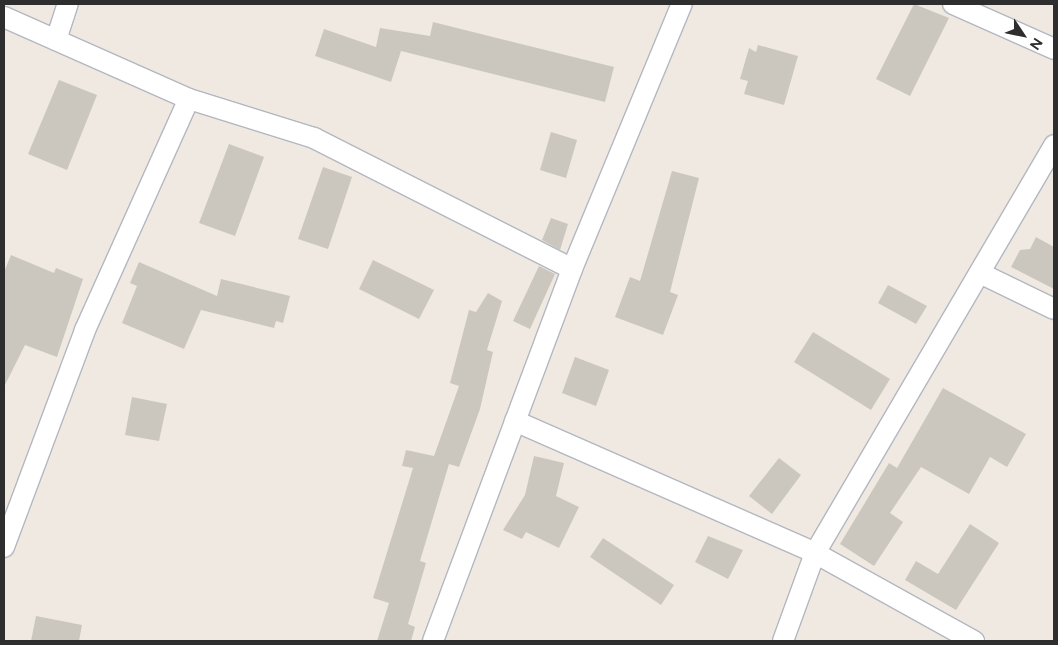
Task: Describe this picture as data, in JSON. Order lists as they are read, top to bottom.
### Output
{
  "north": "bottom right"
}
